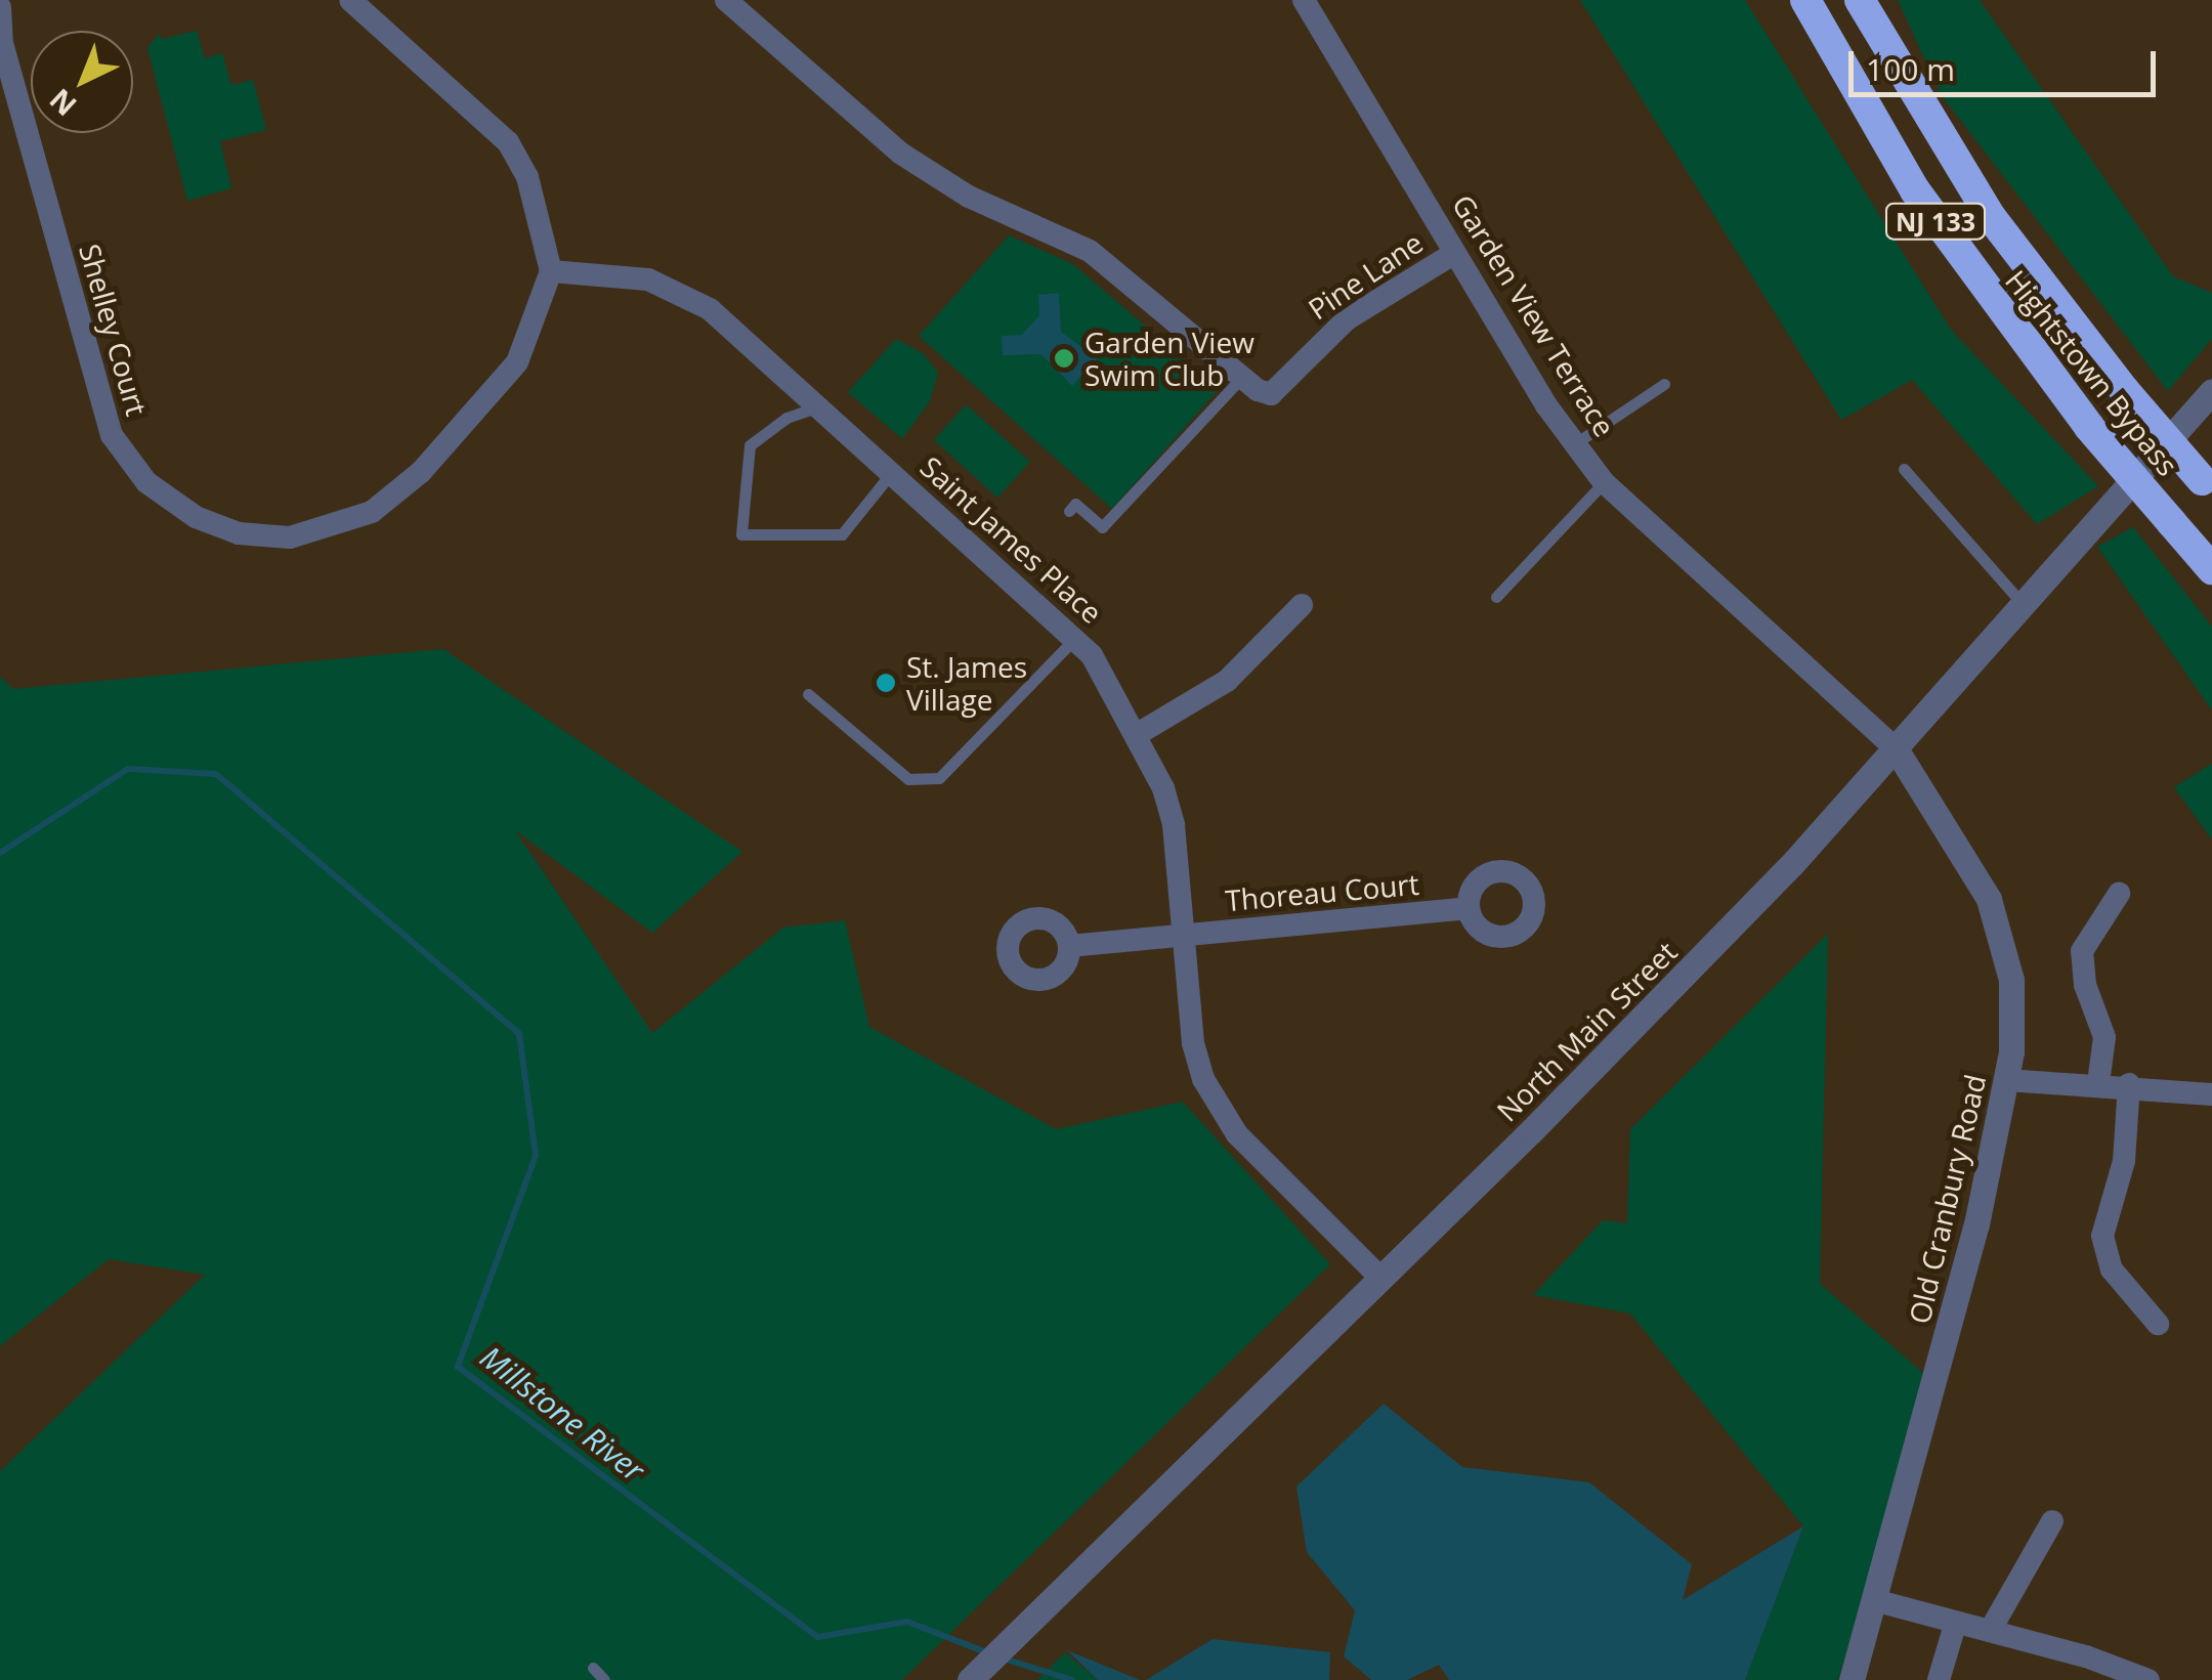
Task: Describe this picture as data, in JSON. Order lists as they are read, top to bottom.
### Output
{
  "streets": {
    "highway": ["NJ 133", "Hightstown Bypass"],
    "street": [
      "Pine Lane",
      "Garden View Terrace",
      "Shelley Court",
      "Saint James Place",
      "Thoreau Court",
      "North Main Street",
      "Old Cranbury Road"
    ]
  },
  "crossings": [
    ["Pine Lane", "Garden View Terrace"],
    ["Garden View Terrace", "North Main Street"],
    ["Garden View Terrace", "Old Cranbury Road"],
    ["Shelley Court", "Saint James Place"],
    ["Saint James Place", "Thoreau Court"],
    ["Saint James Place", "North Main Street"],
    ["North Main Street", "Old Cranbury Road"]
  ],
  "water": ["Millstone River"],
  "places": ["Garden View Swim Club", "St. James Village"],
  "scale_bar": "100 m",
  "north": "bottom left"
}
